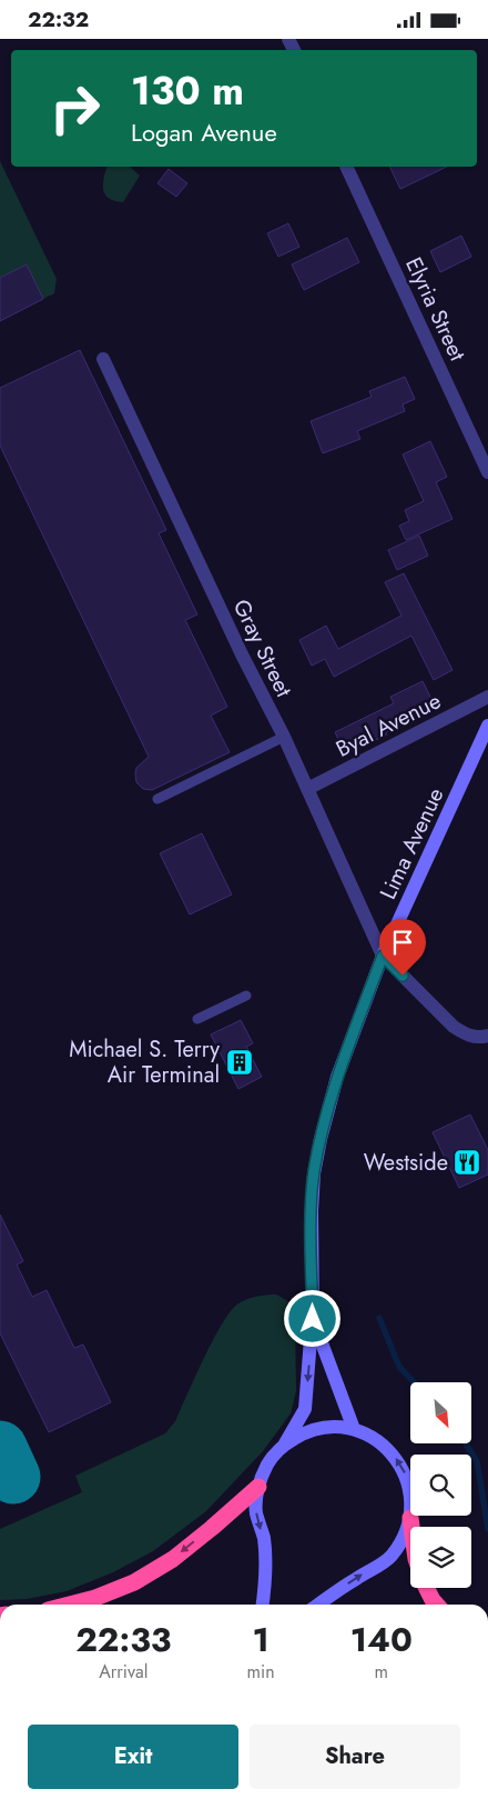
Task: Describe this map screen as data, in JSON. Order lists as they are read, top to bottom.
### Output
{
  "streets": {
    "street": [
      "Elyria Street",
      "Gray Street",
      "Byal Avenue",
      "Lima Avenue"
    ]
  },
  "crossings": [
    ["Gray Street", "Byal Avenue"],
    ["Gray Street", "Lima Avenue"]
  ],
  "places": {
    "building": ["Michael S. Terry Air Terminal"],
    "restaurant": ["Westside"]
  },
  "north": "bottom right",
  "page": {
    "status": "22:32",
    "turn": ["130 m", "Logan Avenue"],
    "eta": [
      "22:33",
      "Arrival",
      "1",
      "min",
      "140",
      "m"
    ],
    "buttons": ["Exit", "Share"]
  }
}
